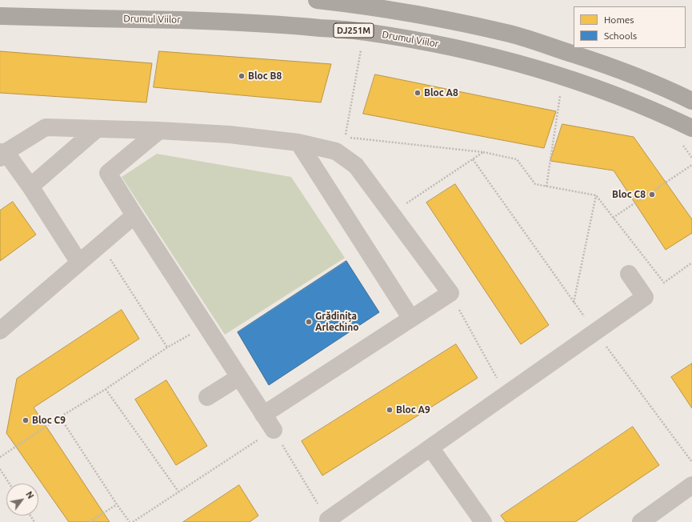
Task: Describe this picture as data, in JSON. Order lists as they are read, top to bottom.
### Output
{
  "streets": {
    "highway": ["Drumul Viilor", "DJ251M"]
  },
  "places": [
    "Bloc B8",
    "Bloc A8",
    "Bloc C8",
    "Grădinița Arlechino",
    "Bloc A9",
    "Bloc C9"
  ],
  "legend": ["Homes", "Schools"],
  "north": "top right"
}
